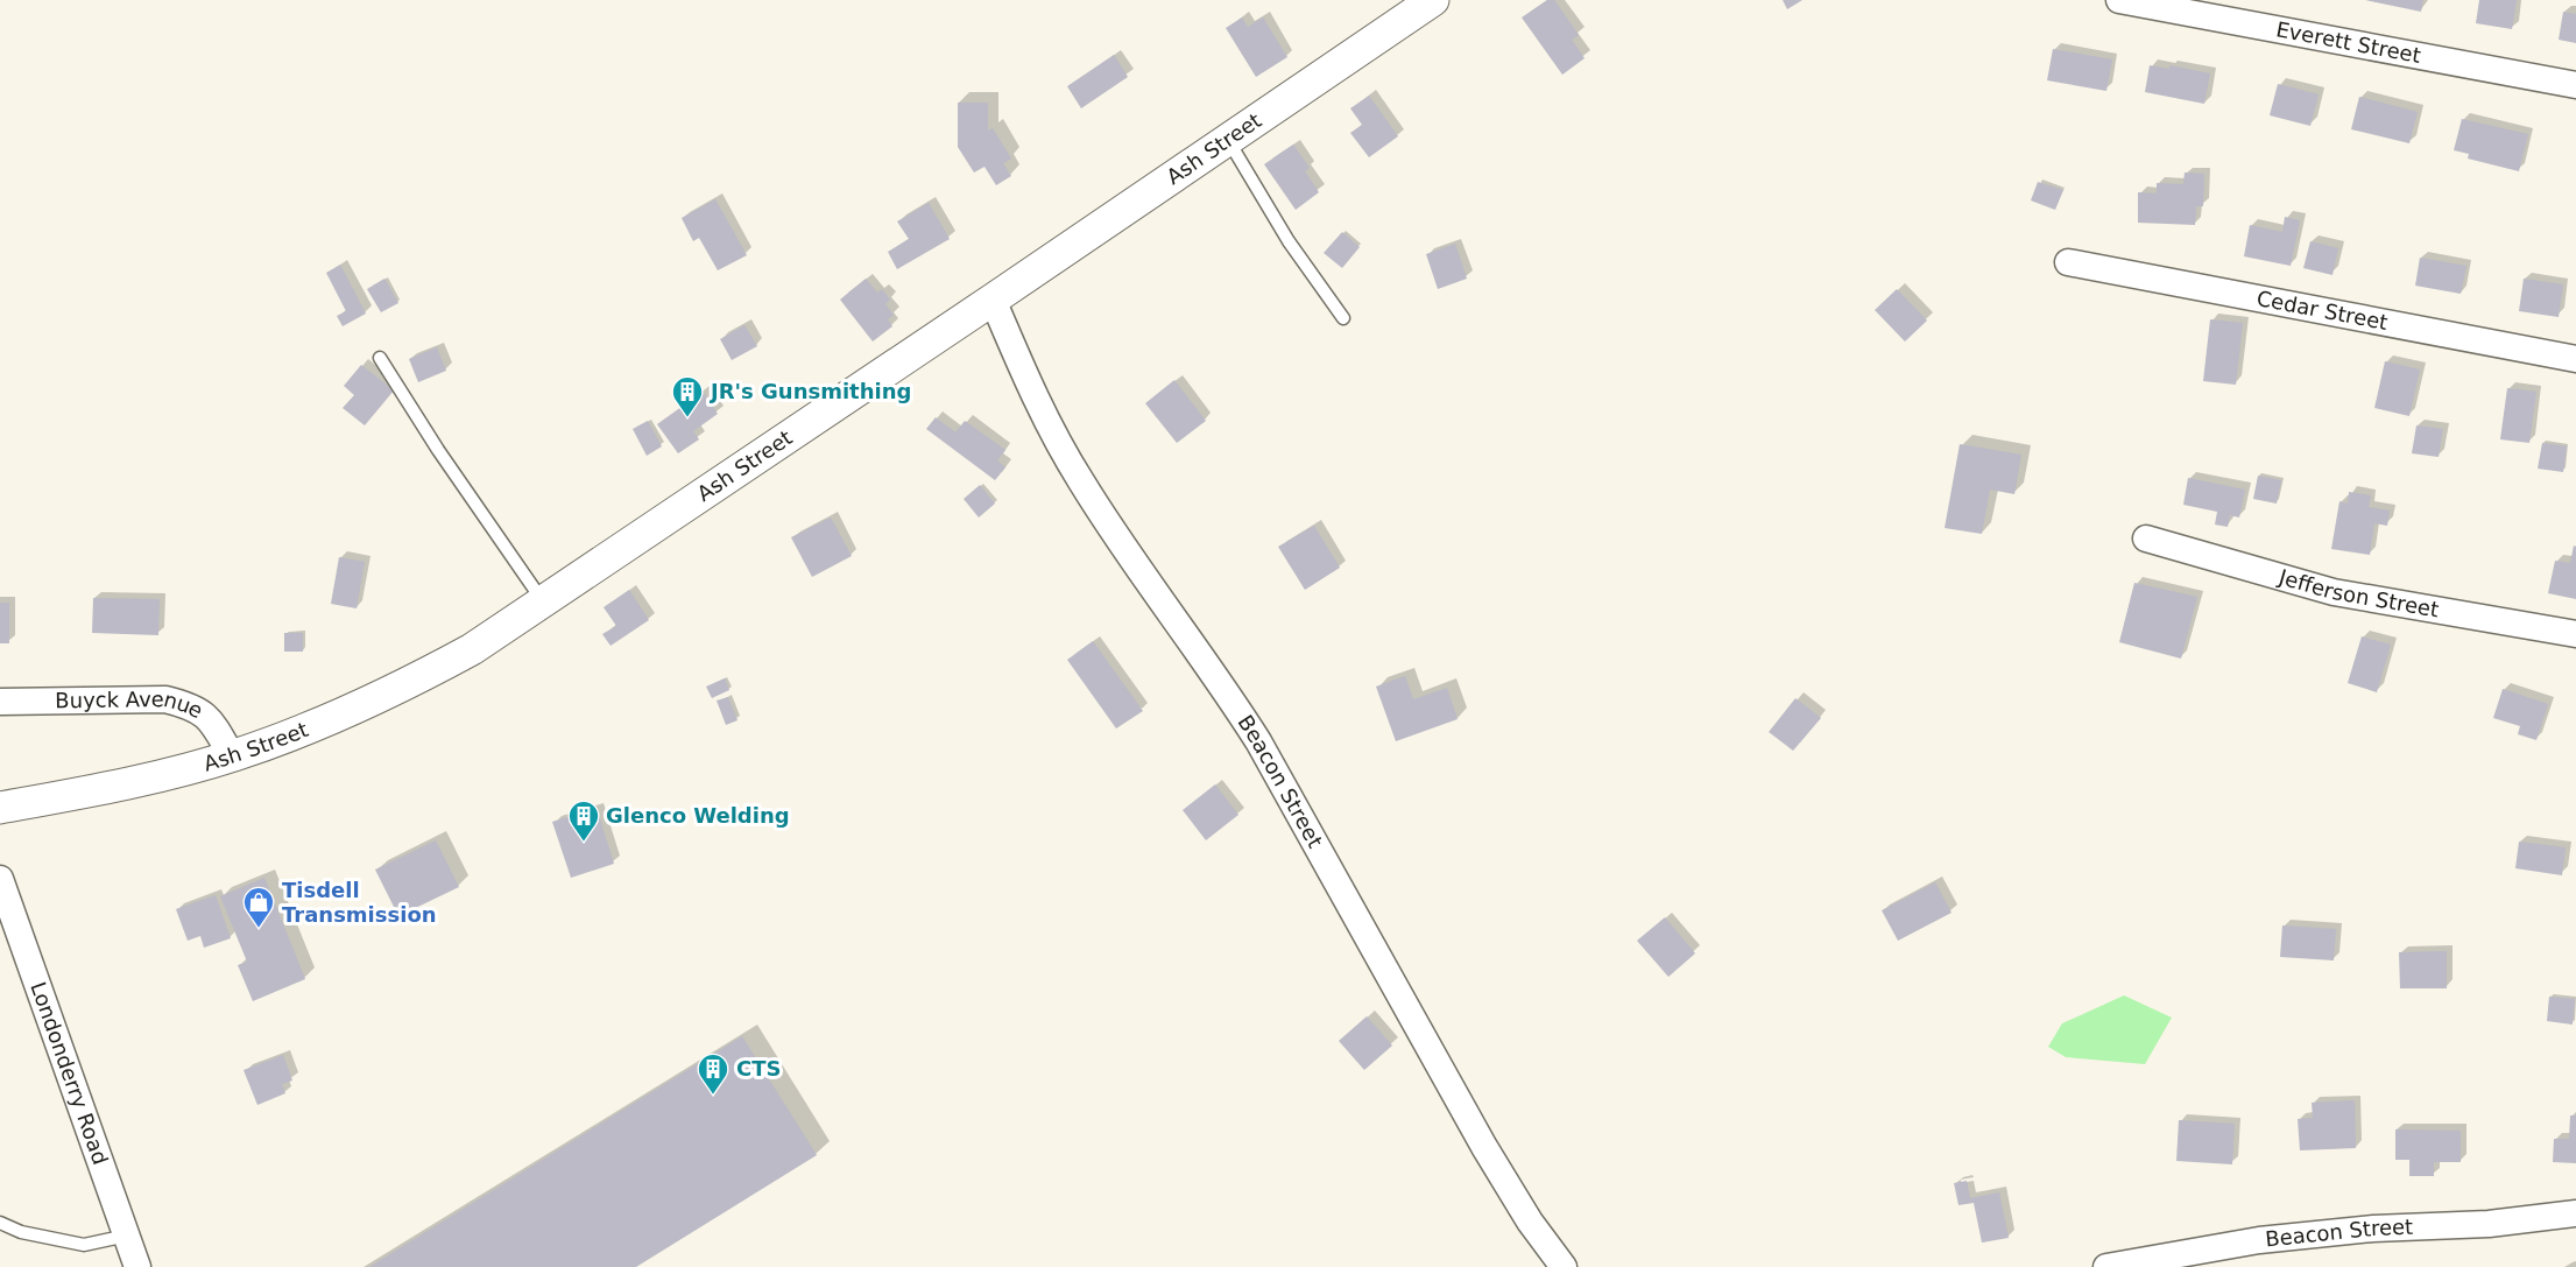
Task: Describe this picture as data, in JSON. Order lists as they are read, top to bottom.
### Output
{
  "streets": {
    "street": [
      "Everett Street",
      "Ash Street",
      "Cedar Street",
      "Jefferson Street",
      "Buyck Avenue",
      "Beacon Street",
      "Londonderry Road"
    ]
  },
  "crossings": [
    ["Ash Street", "Buyck Avenue"],
    ["Ash Street", "Beacon Street"]
  ],
  "places": {
    "building": ["JR's Gunsmithing", "Glenco Welding", "CTS"],
    "shop": ["Tisdell Transmission"]
  }
}
